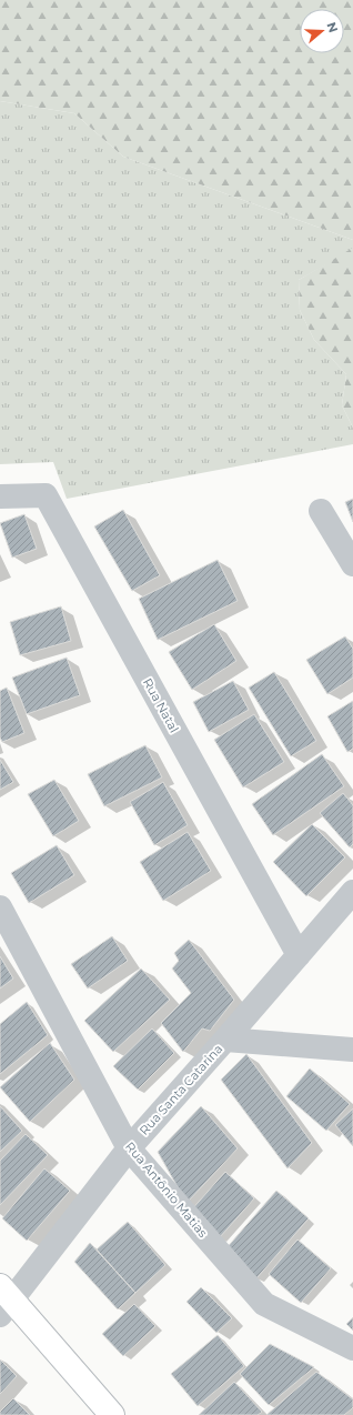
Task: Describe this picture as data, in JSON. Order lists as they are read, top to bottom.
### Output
{
  "streets": {
    "street": ["Rua Natal", "Rua Santa Catarina", "Rua Antônio Matias"]
  },
  "crossings": [
    ["Rua Natal", "Rua Santa Catarina"],
    ["Rua Santa Catarina", "Rua Antônio Matias"]
  ],
  "north": "right"
}
